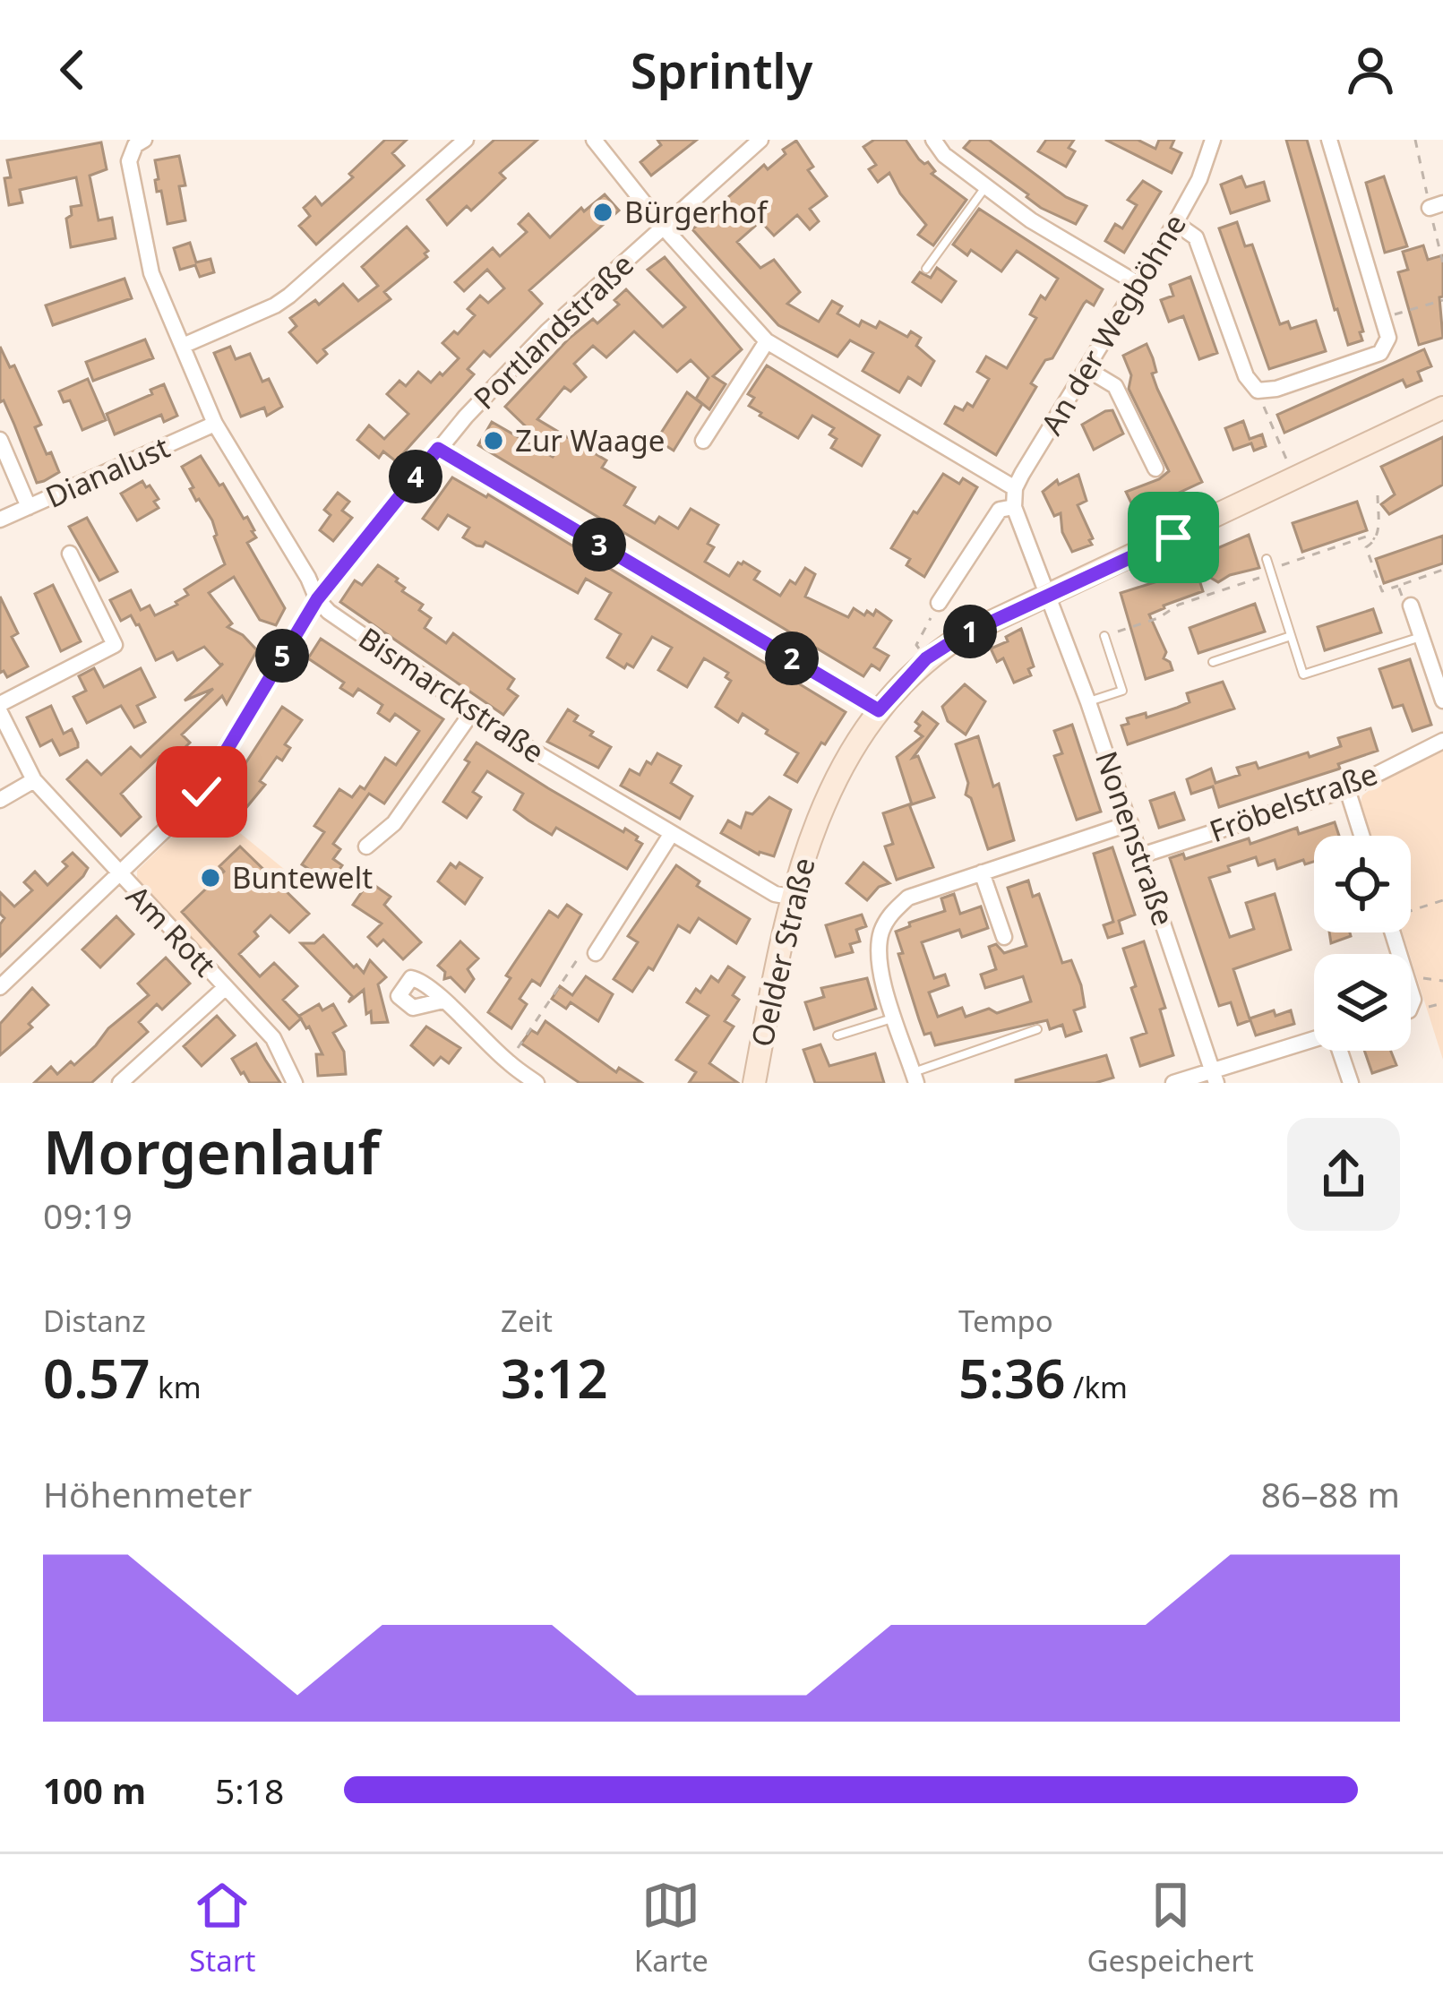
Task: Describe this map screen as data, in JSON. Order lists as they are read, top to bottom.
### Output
{
  "streets": {
    "street": [
      "An der Wegböhne",
      "Portlandstraße",
      "Dianalust",
      "Bismarckstraße",
      "Fröbelstraße",
      "Nonenstraße",
      "Am Rott",
      "Oelder Straße"
    ]
  },
  "crossings": [
    ["An der Wegböhne", "Nonenstraße"],
    ["An der Wegböhne", "Oelder Straße"],
    ["Portlandstraße", "Bismarckstraße"],
    ["Portlandstraße", "Am Rott"],
    ["Dianalust", "Bismarckstraße"],
    ["Bismarckstraße", "Oelder Straße"],
    ["Fröbelstraße", "Nonenstraße"],
    ["Nonenstraße", "Oelder Straße"]
  ],
  "places": ["Bürgerhof", "Zur Waage", "Buntewelt"],
  "page": {
    "header": "Sprintly",
    "pins": [
      "4",
      "3",
      "1",
      "5",
      "2"
    ],
    "heading": ["Morgenlauf", "09:19"],
    "stats": [
      ["Distanz", "0.57 km"],
      ["Zeit", "3:12"],
      ["Tempo", "5:36 /km"]
    ],
    "chart": ["Höhenmeter", "86–88 m"],
    "list": [
      {
        "name": "100 m",
        "note": "5:18"
      }
    ],
    "tabs": ["Start", "Karte", "Gespeichert"]
  }
}
